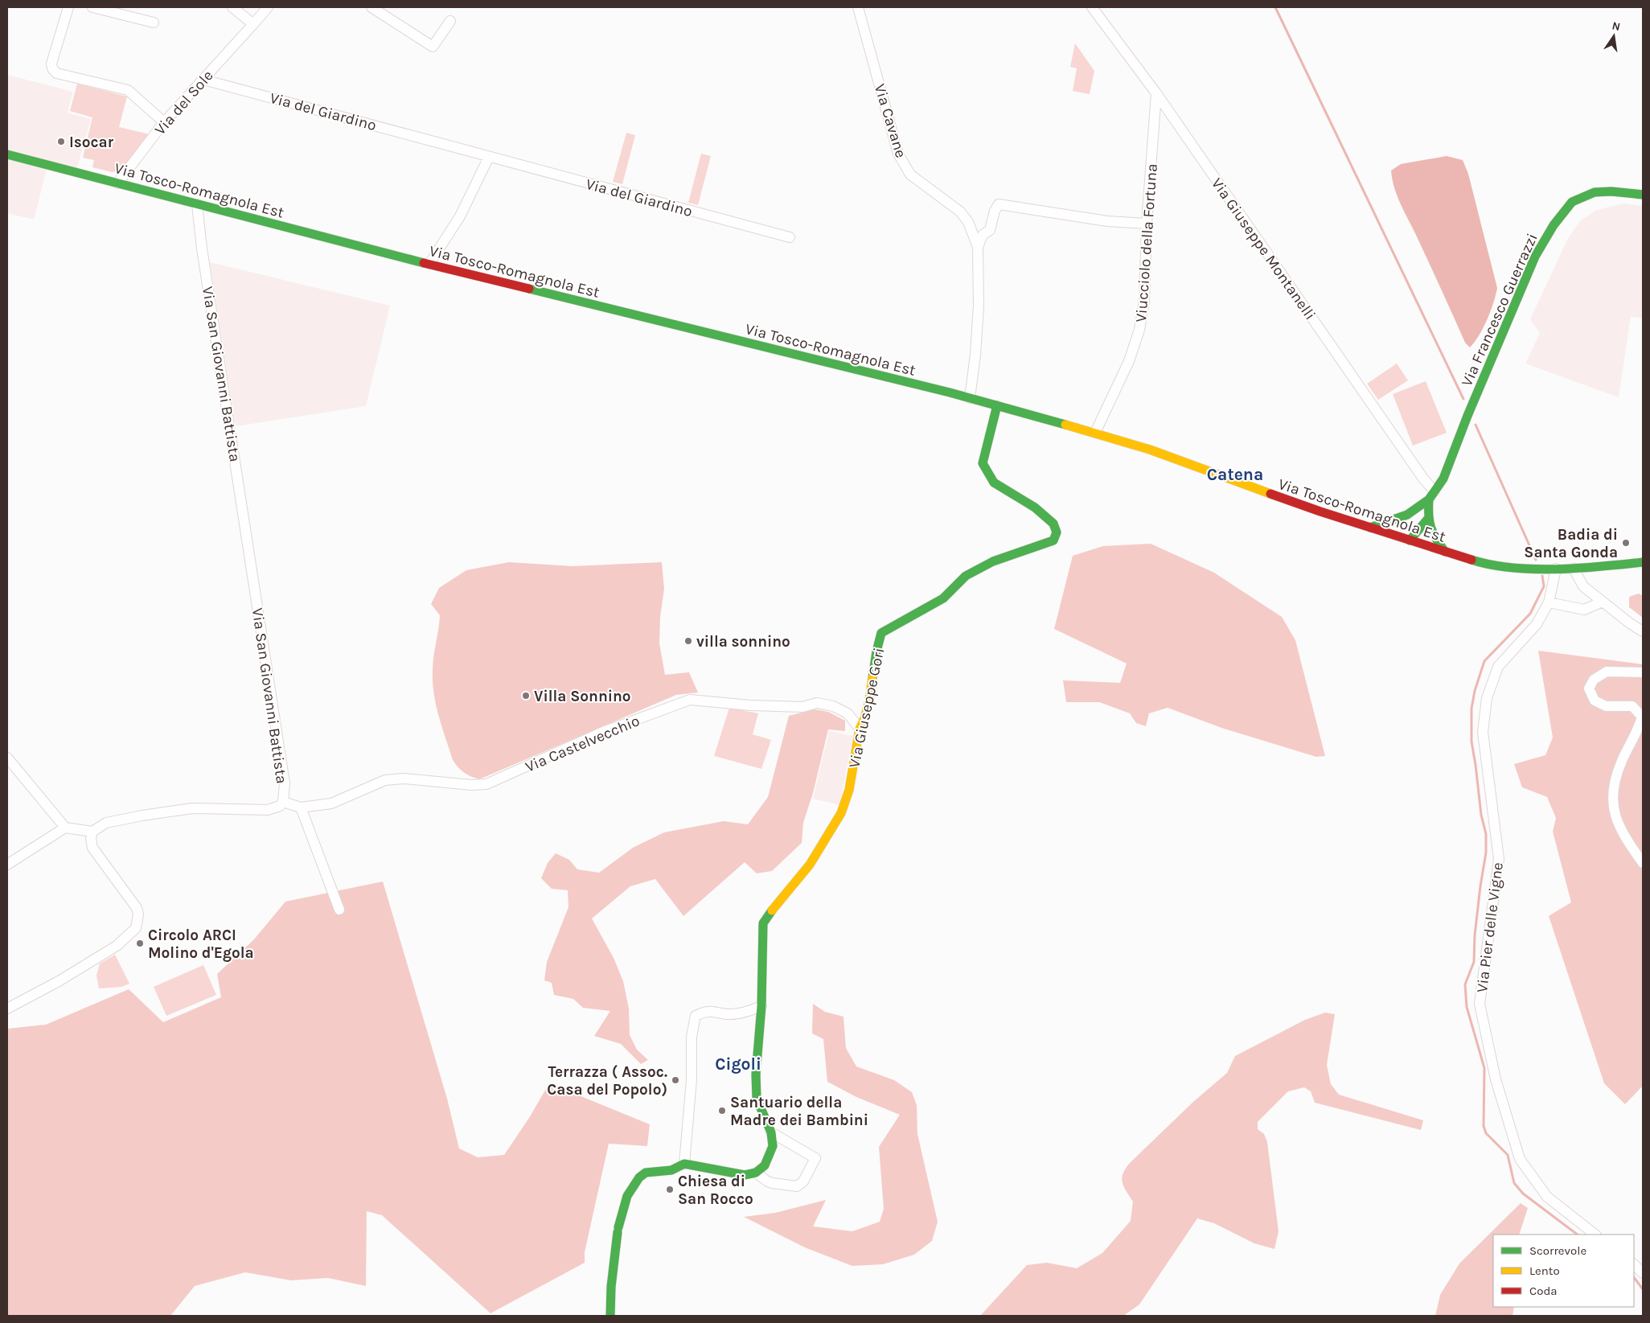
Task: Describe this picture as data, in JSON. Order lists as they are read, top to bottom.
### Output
{
  "streets": {
    "main road": ["Via Tosco-Romagnola Est", "Via Francesco Guerrazzi", "Via Giuseppe Gori"],
    "street": [
      "Via del Sole",
      "Via del Giardino",
      "Via Cavane",
      "Viucciolo della Fortuna",
      "Via Giuseppe Montanelli",
      "Via San Giovanni Battista",
      "Via Castelvecchio",
      "Via Pier delle Vigne"
    ]
  },
  "crossings": [
    ["Via del Sole", "Via del Giardino"],
    ["Via del Sole", "Via Tosco-Romagnola Est"],
    ["Via Cavane", "Via Tosco-Romagnola Est"],
    ["Via Tosco-Romagnola Est", "Viucciolo della Fortuna"],
    ["Via Tosco-Romagnola Est", "Via Francesco Guerrazzi"],
    ["Via Tosco-Romagnola Est", "Via San Giovanni Battista"],
    ["Via Tosco-Romagnola Est", "Via Giuseppe Gori"],
    ["Via Tosco-Romagnola Est", "Via Pier delle Vigne"],
    ["Viucciolo della Fortuna", "Via Giuseppe Montanelli"],
    ["Via Giuseppe Montanelli", "Via Francesco Guerrazzi"],
    ["Via San Giovanni Battista", "Via Castelvecchio"],
    ["Via Giuseppe Gori", "Via Castelvecchio"]
  ],
  "districts": ["Catena", "Cigoli"],
  "places": [
    "Isocar",
    "Badia di Santa Gonda",
    "villa sonnino",
    "Villa Sonnino",
    "Circolo ARCI Molino d'Egola",
    "Terrazza ( Assoc. Casa del Popolo)",
    "Santuario della Madre dei Bambini",
    "Chiesa di San Rocco"
  ],
  "legend": ["Scorrevole", "Lento", "Coda"],
  "north": "top"
}
